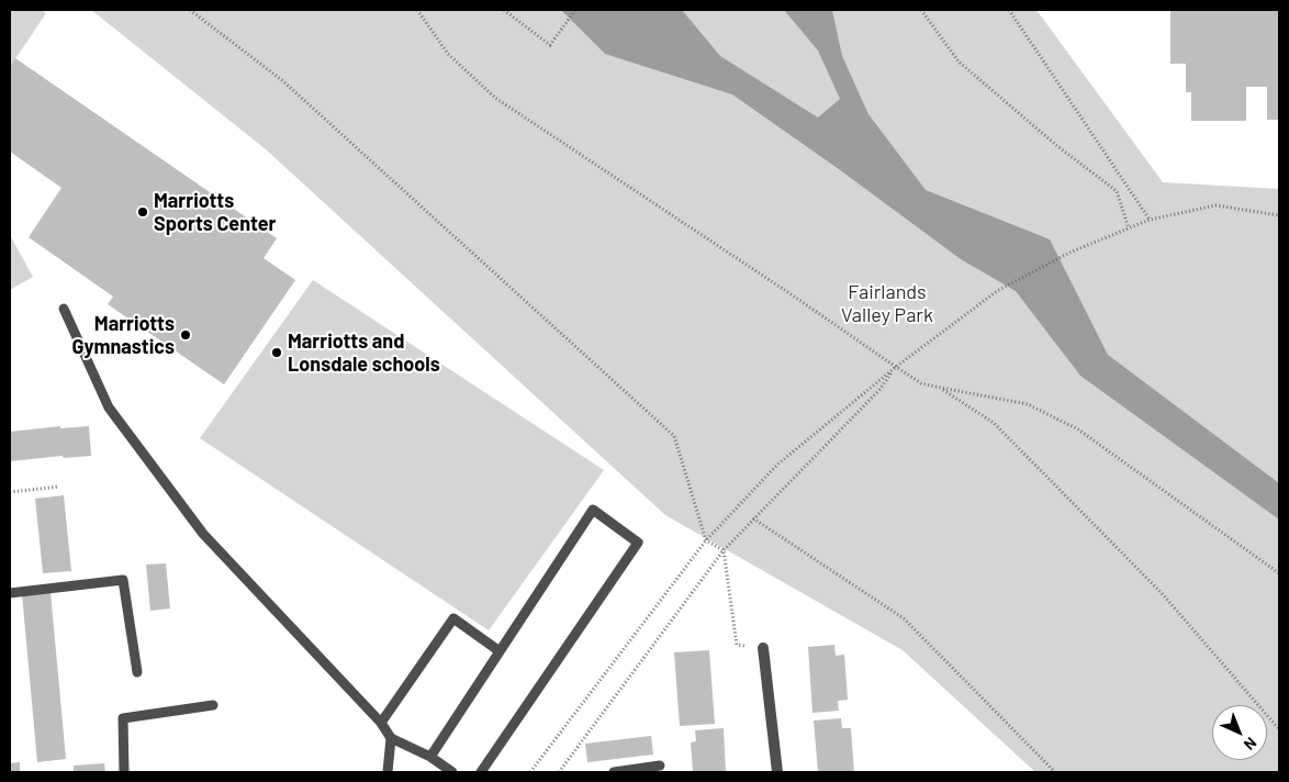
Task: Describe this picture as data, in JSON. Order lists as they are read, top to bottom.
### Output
{
  "parks": ["Fairlands Valley Park"],
  "places": ["Marriotts Sports Center", "Marriotts Gymnastics", "Marriotts and Lonsdale schools"],
  "north": "bottom right"
}
